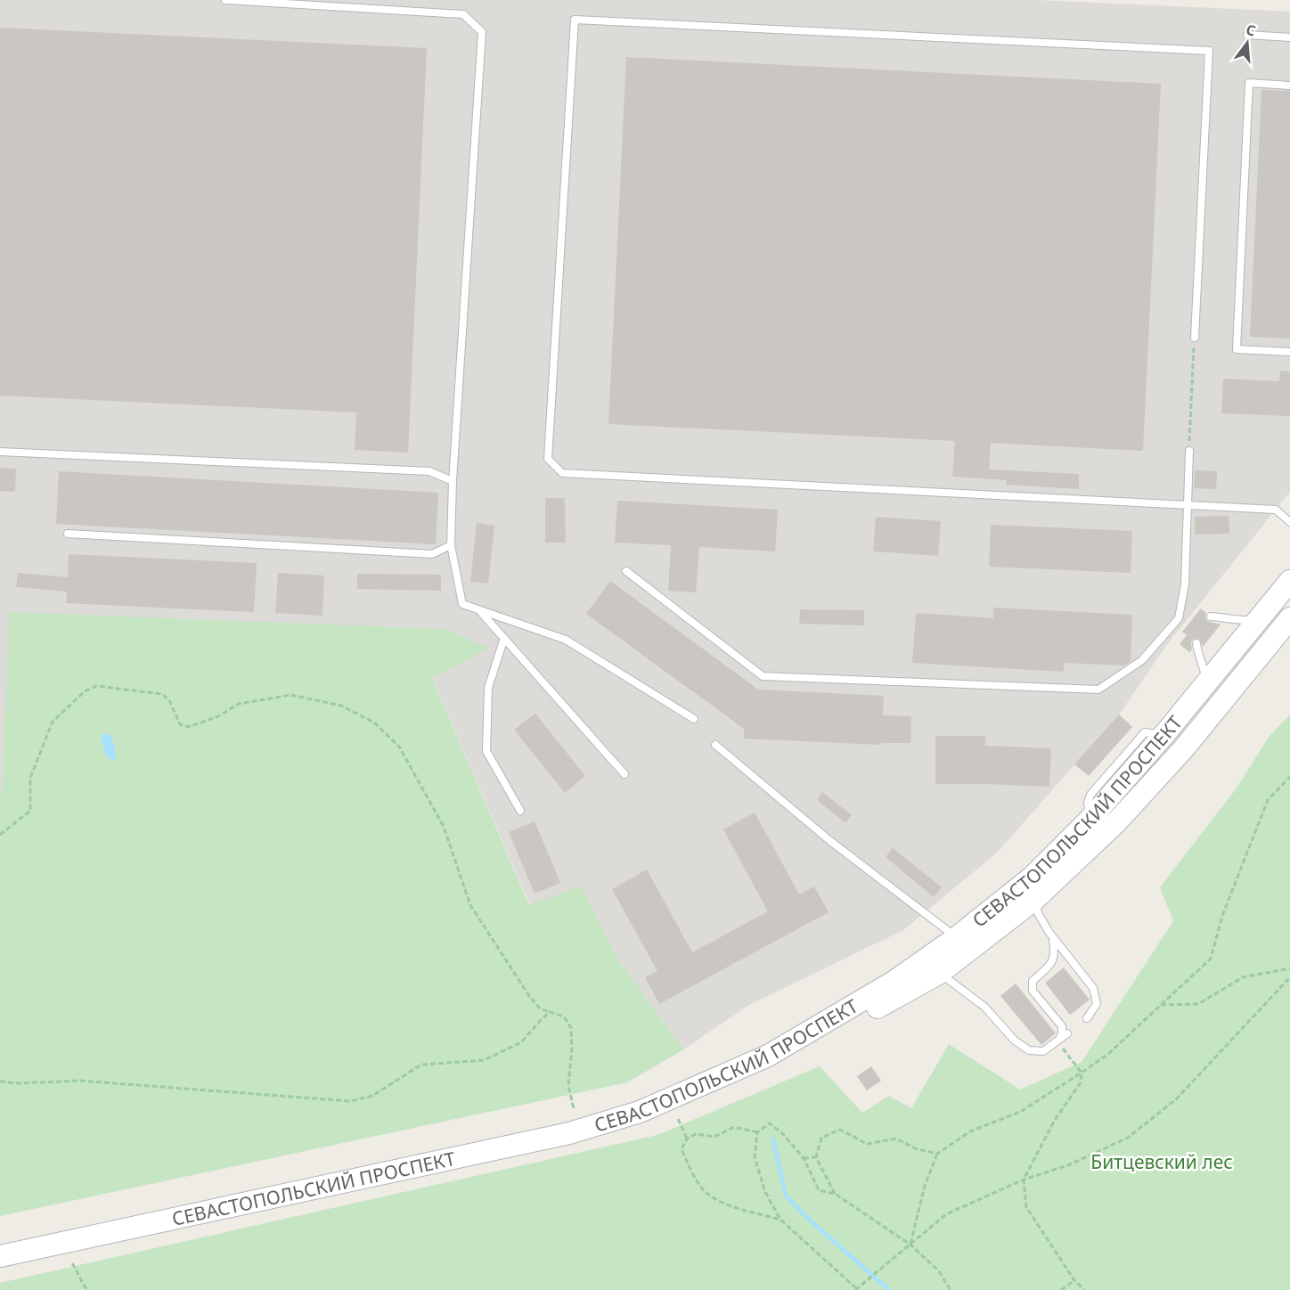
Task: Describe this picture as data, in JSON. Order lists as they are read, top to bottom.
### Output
{
  "streets": {
    "main road": ["СЕВАСТОПОЛЬСКИЙ ПРОСПЕКТ"]
  },
  "parks": ["Битцевский лес"],
  "north": "top"
}
